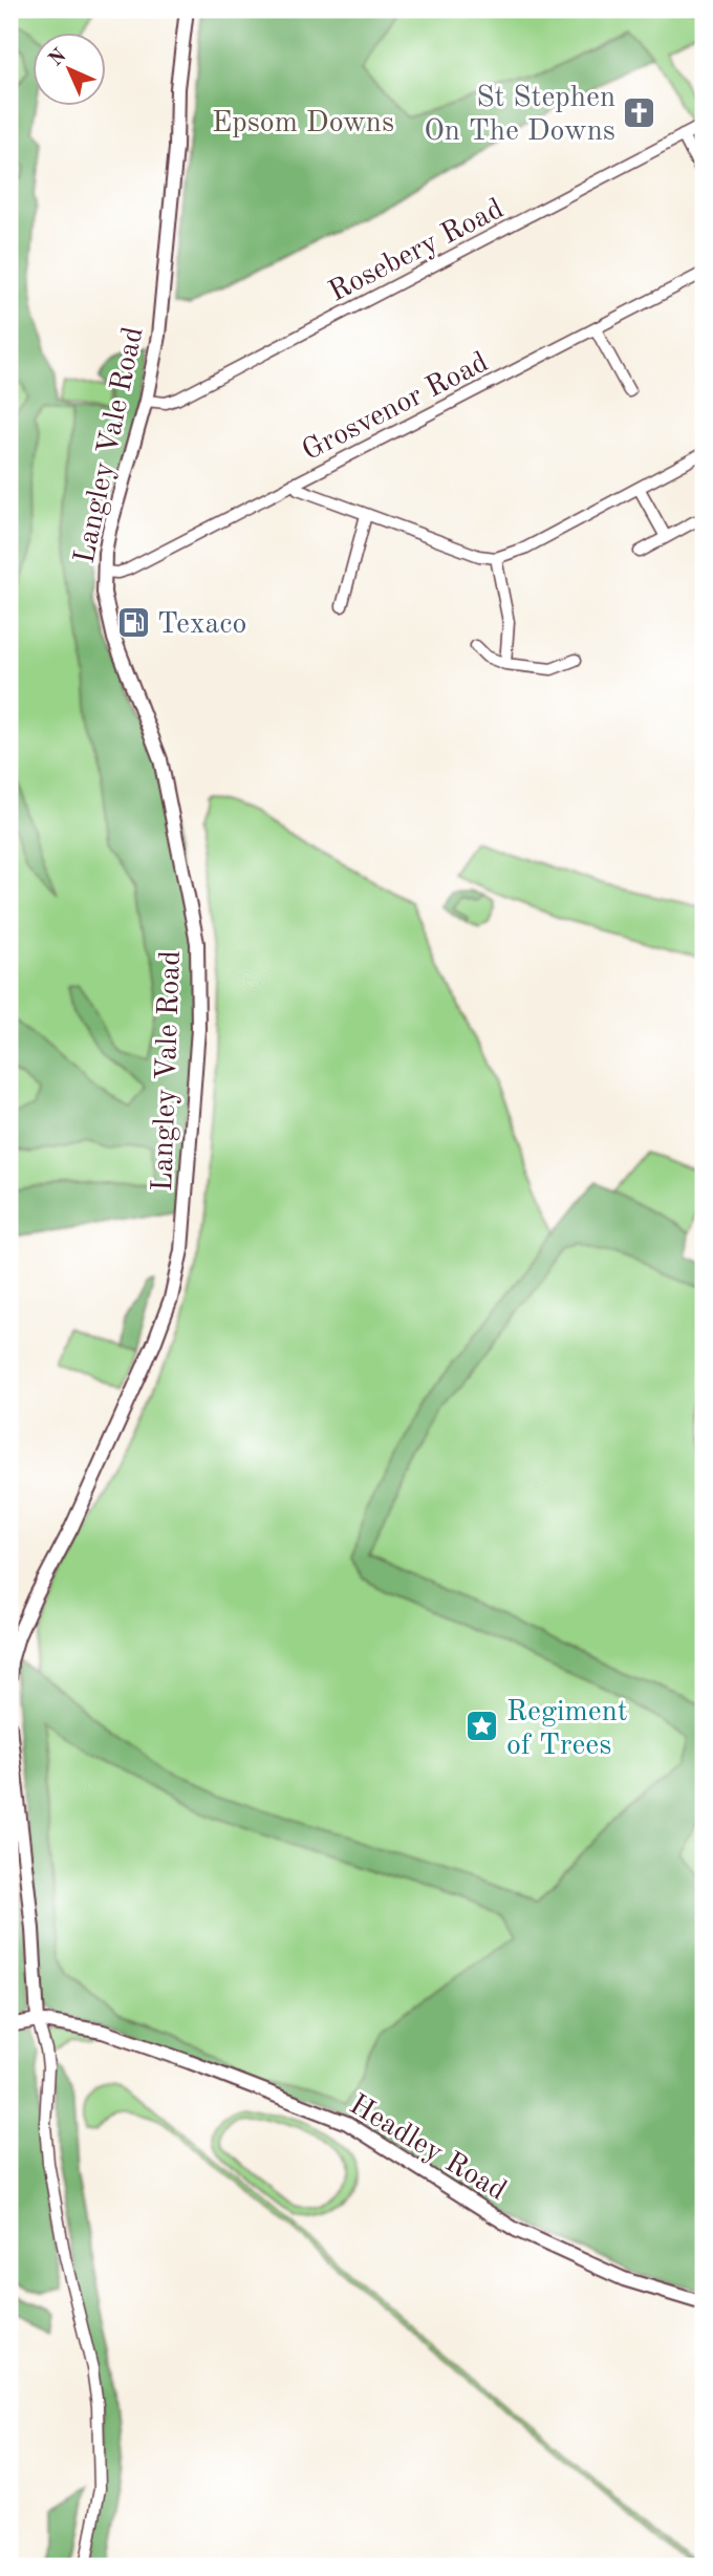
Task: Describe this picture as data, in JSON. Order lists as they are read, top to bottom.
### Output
{
  "streets": {
    "street": [
      "Rosebery Road",
      "Grosvenor Road",
      "Langley Vale Road",
      "Headley Road"
    ]
  },
  "crossings": [
    ["Rosebery Road", "Langley Vale Road"],
    ["Grosvenor Road", "Langley Vale Road"]
  ],
  "parks": ["Epsom Downs"],
  "places": {
    "church": ["St Stephen On The Downs"],
    "fuel station": ["Texaco"],
    "place": ["Regiment of Trees"]
  },
  "north": "top left"
}
